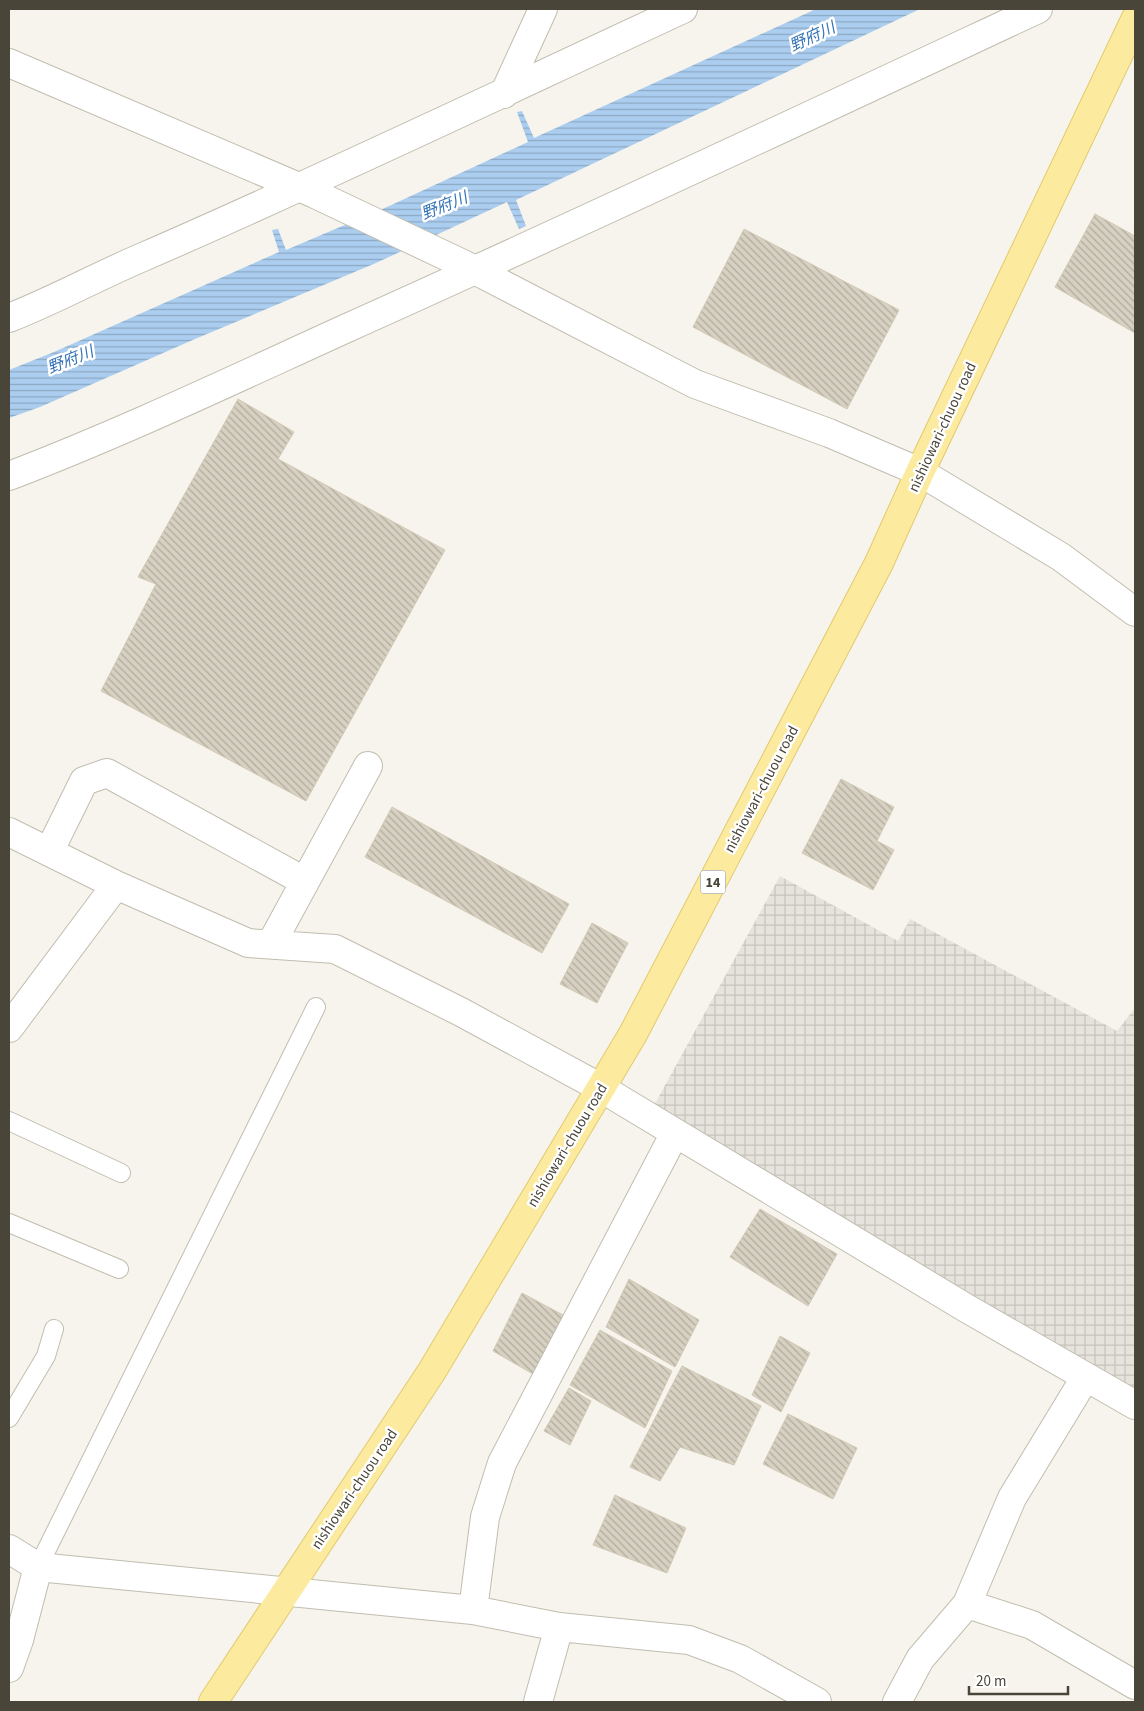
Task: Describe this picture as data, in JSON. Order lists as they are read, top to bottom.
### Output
{
  "streets": {
    "main road": ["nishiowari-chuou road", "14"]
  },
  "water": ["野府川"],
  "scale_bar": "20 m"
}
